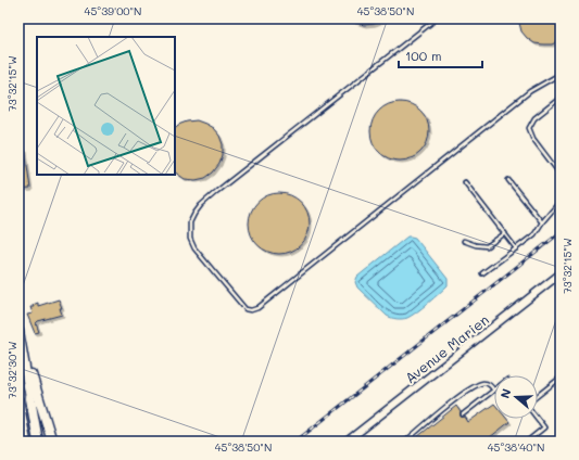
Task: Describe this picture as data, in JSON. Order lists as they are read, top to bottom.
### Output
{
  "streets": {
    "street": ["Avenue Marien"]
  },
  "scale_bar": "100 m",
  "north": "left",
  "coordinates": [
    "45°39'00\"N",
    "45°38'50\"N",
    "73°32'15\"W",
    "73°32'30\"W",
    "45°38'40\"N"
  ]
}
